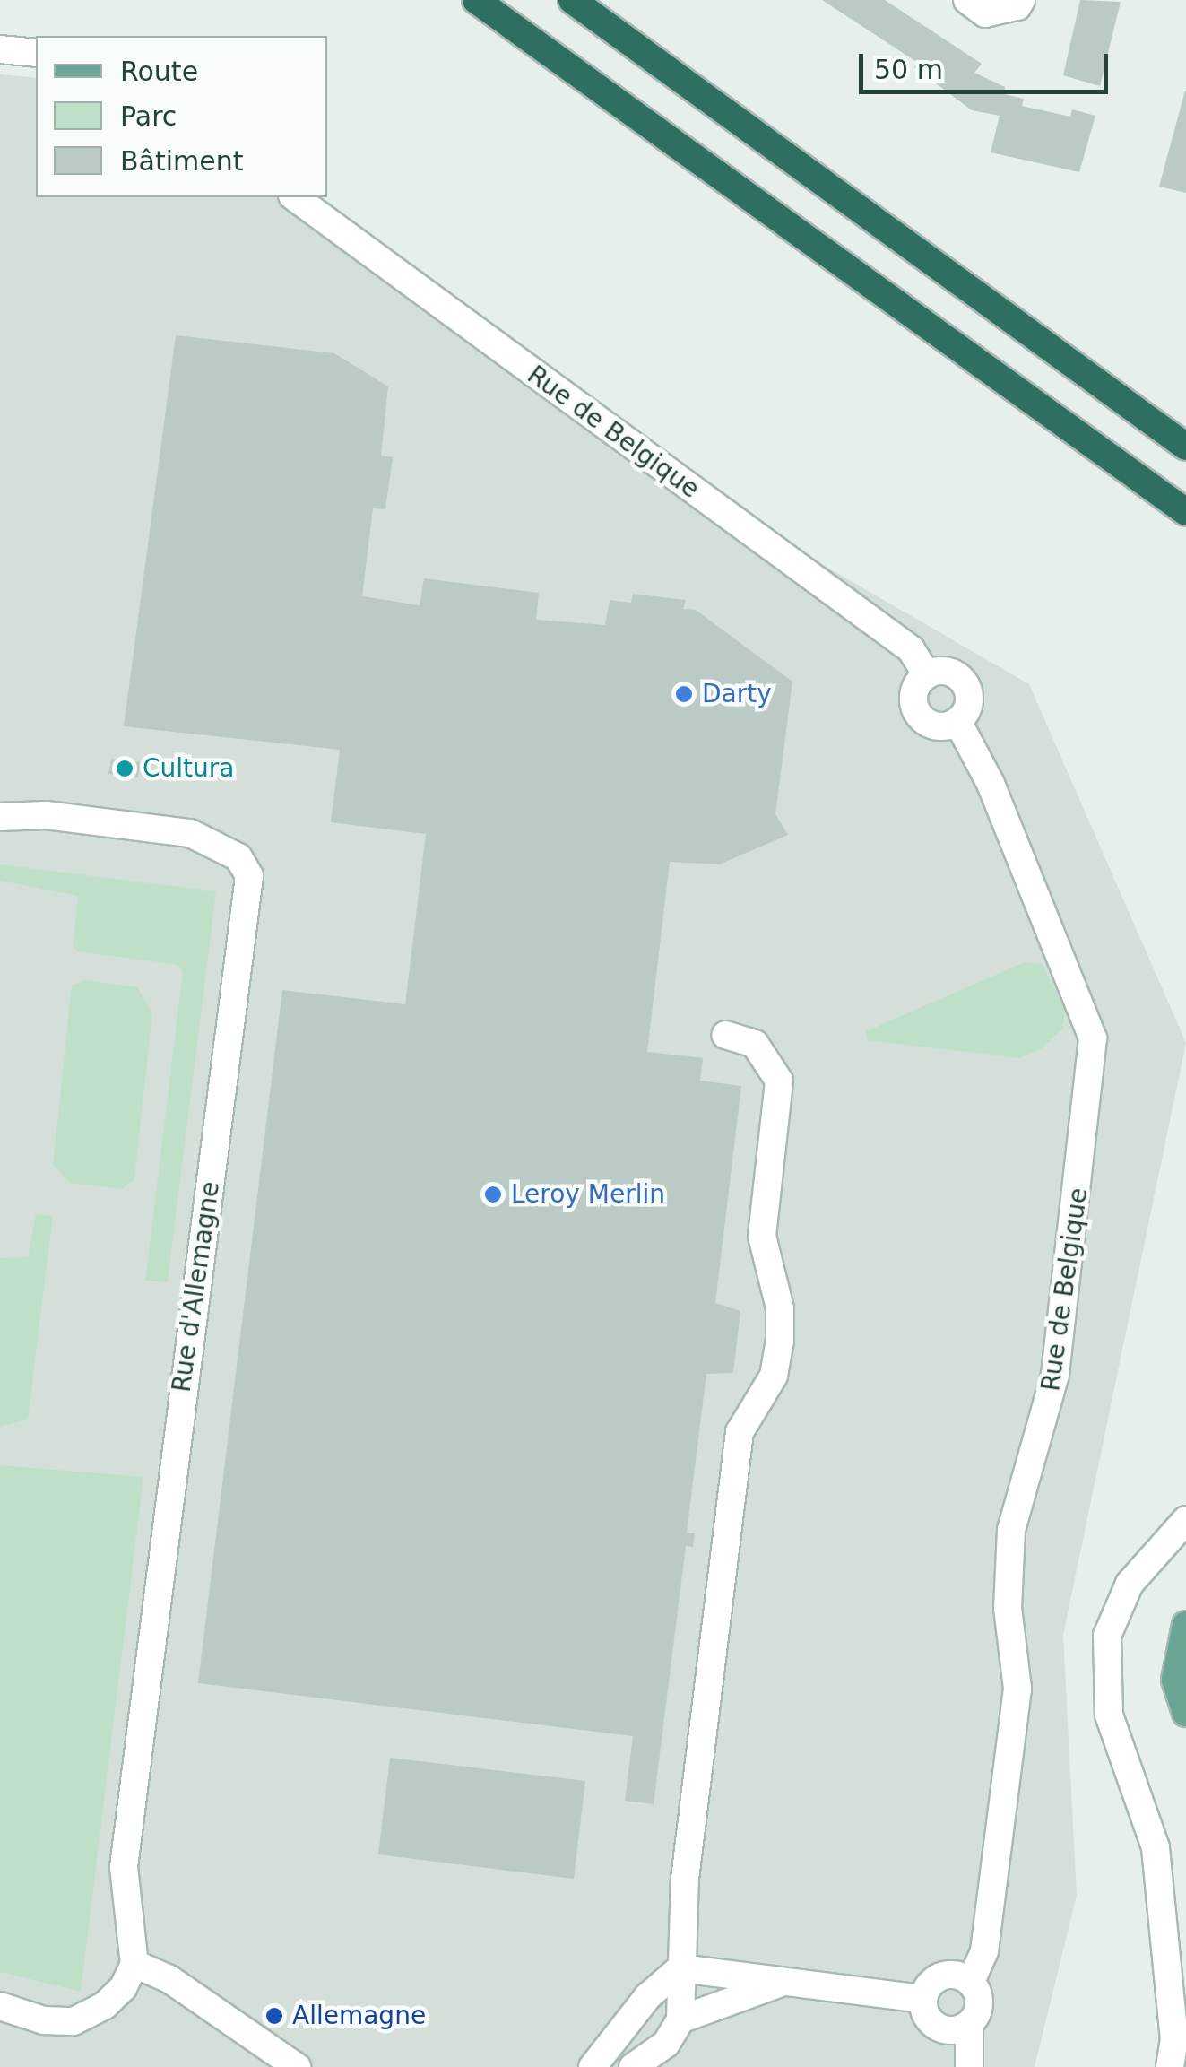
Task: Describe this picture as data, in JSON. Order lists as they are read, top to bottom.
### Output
{
  "streets": {
    "street": ["Rue de Belgique", "Rue d'Allemagne"]
  },
  "places": [
    "Darty",
    "Cultura",
    "Leroy Merlin",
    "Allemagne"
  ],
  "legend": ["Route", "Parc", "Bâtiment"],
  "scale_bar": "50 m"
}
